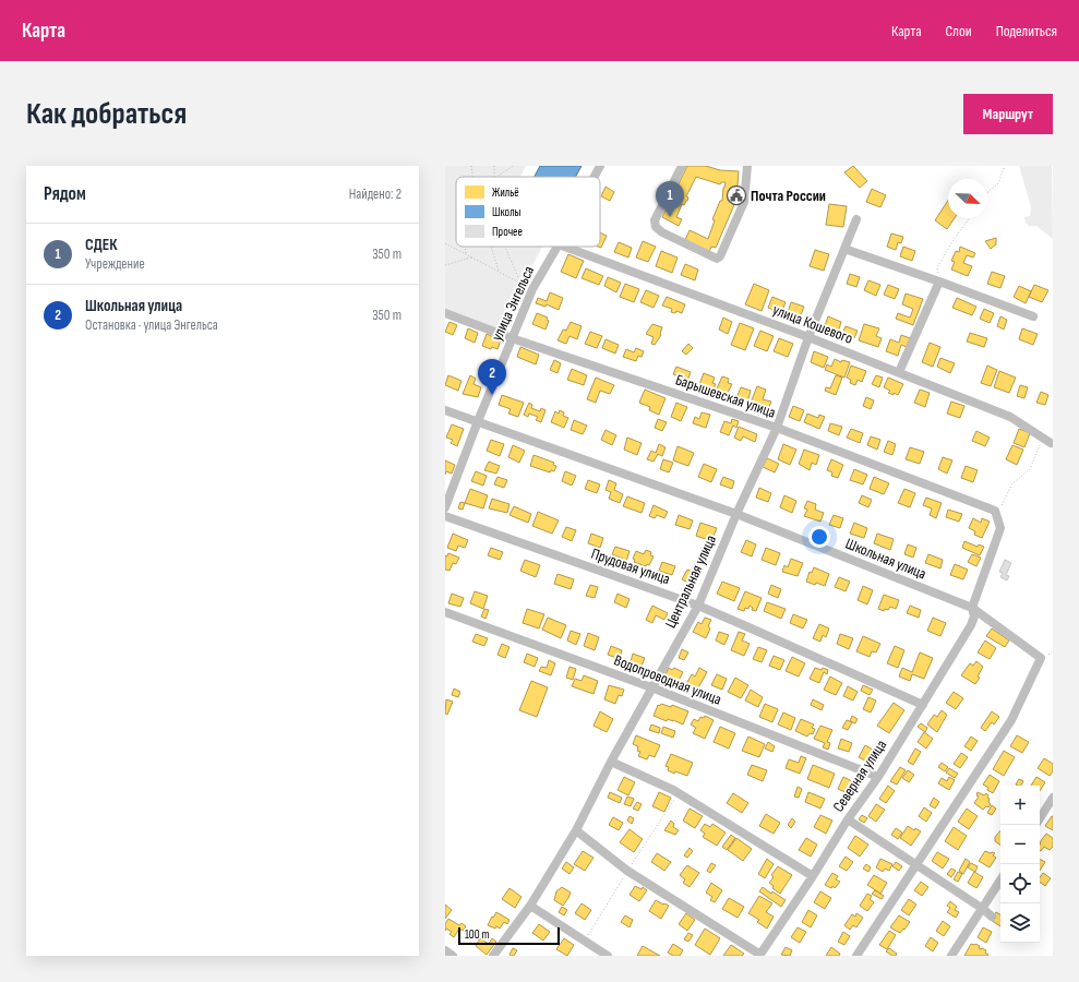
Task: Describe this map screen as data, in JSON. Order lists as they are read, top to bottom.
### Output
{
  "streets": {
    "street": [
      "улица Энгельса",
      "улица Кошевого",
      "Барышевская улица",
      "Школьная улица",
      "Прудовая улица",
      "Центральная улица",
      "Водопроводная улица",
      "Северная улица"
    ]
  },
  "crossings": [
    ["улица Энгельса", "Барышевская улица"],
    ["улица Энгельса", "Школьная улица"],
    ["улица Кошевого", "Центральная улица"],
    ["Барышевская улица", "Центральная улица"],
    ["Барышевская улица", "Северная улица"],
    ["Школьная улица", "Центральная улица"],
    ["Школьная улица", "Северная улица"],
    ["Прудовая улица", "Центральная улица"],
    ["Прудовая улица", "Северная улица"],
    ["Центральная улица", "Водопроводная улица"],
    ["Водопроводная улица", "Северная улица"]
  ],
  "places": {
    "public building": ["Почта России"]
  },
  "legend": ["Жильё", "Школы", "Прочее"],
  "scale_bar": "100 m",
  "north": "bottom right",
  "page": {
    "header": "Карта",
    "nav": ["Карта", "Слои", "Поделиться"],
    "buttons": "Маршрут",
    "title": "Как добраться",
    "heading": ["Рядом", "Найдено: 2"],
    "pins": ["1", "2"],
    "list": [
      {
        "mark": "1",
        "name": "СДЕК",
        "note": "Учреждение",
        "value": "350 m"
      },
      {
        "mark": "2",
        "name": "Школьная улица",
        "note": "Остановка · улица Энгельса",
        "value": "350 m"
      }
    ],
    "map_buttons": ["+", "−"],
    "scale": "100 m"
  }
}
